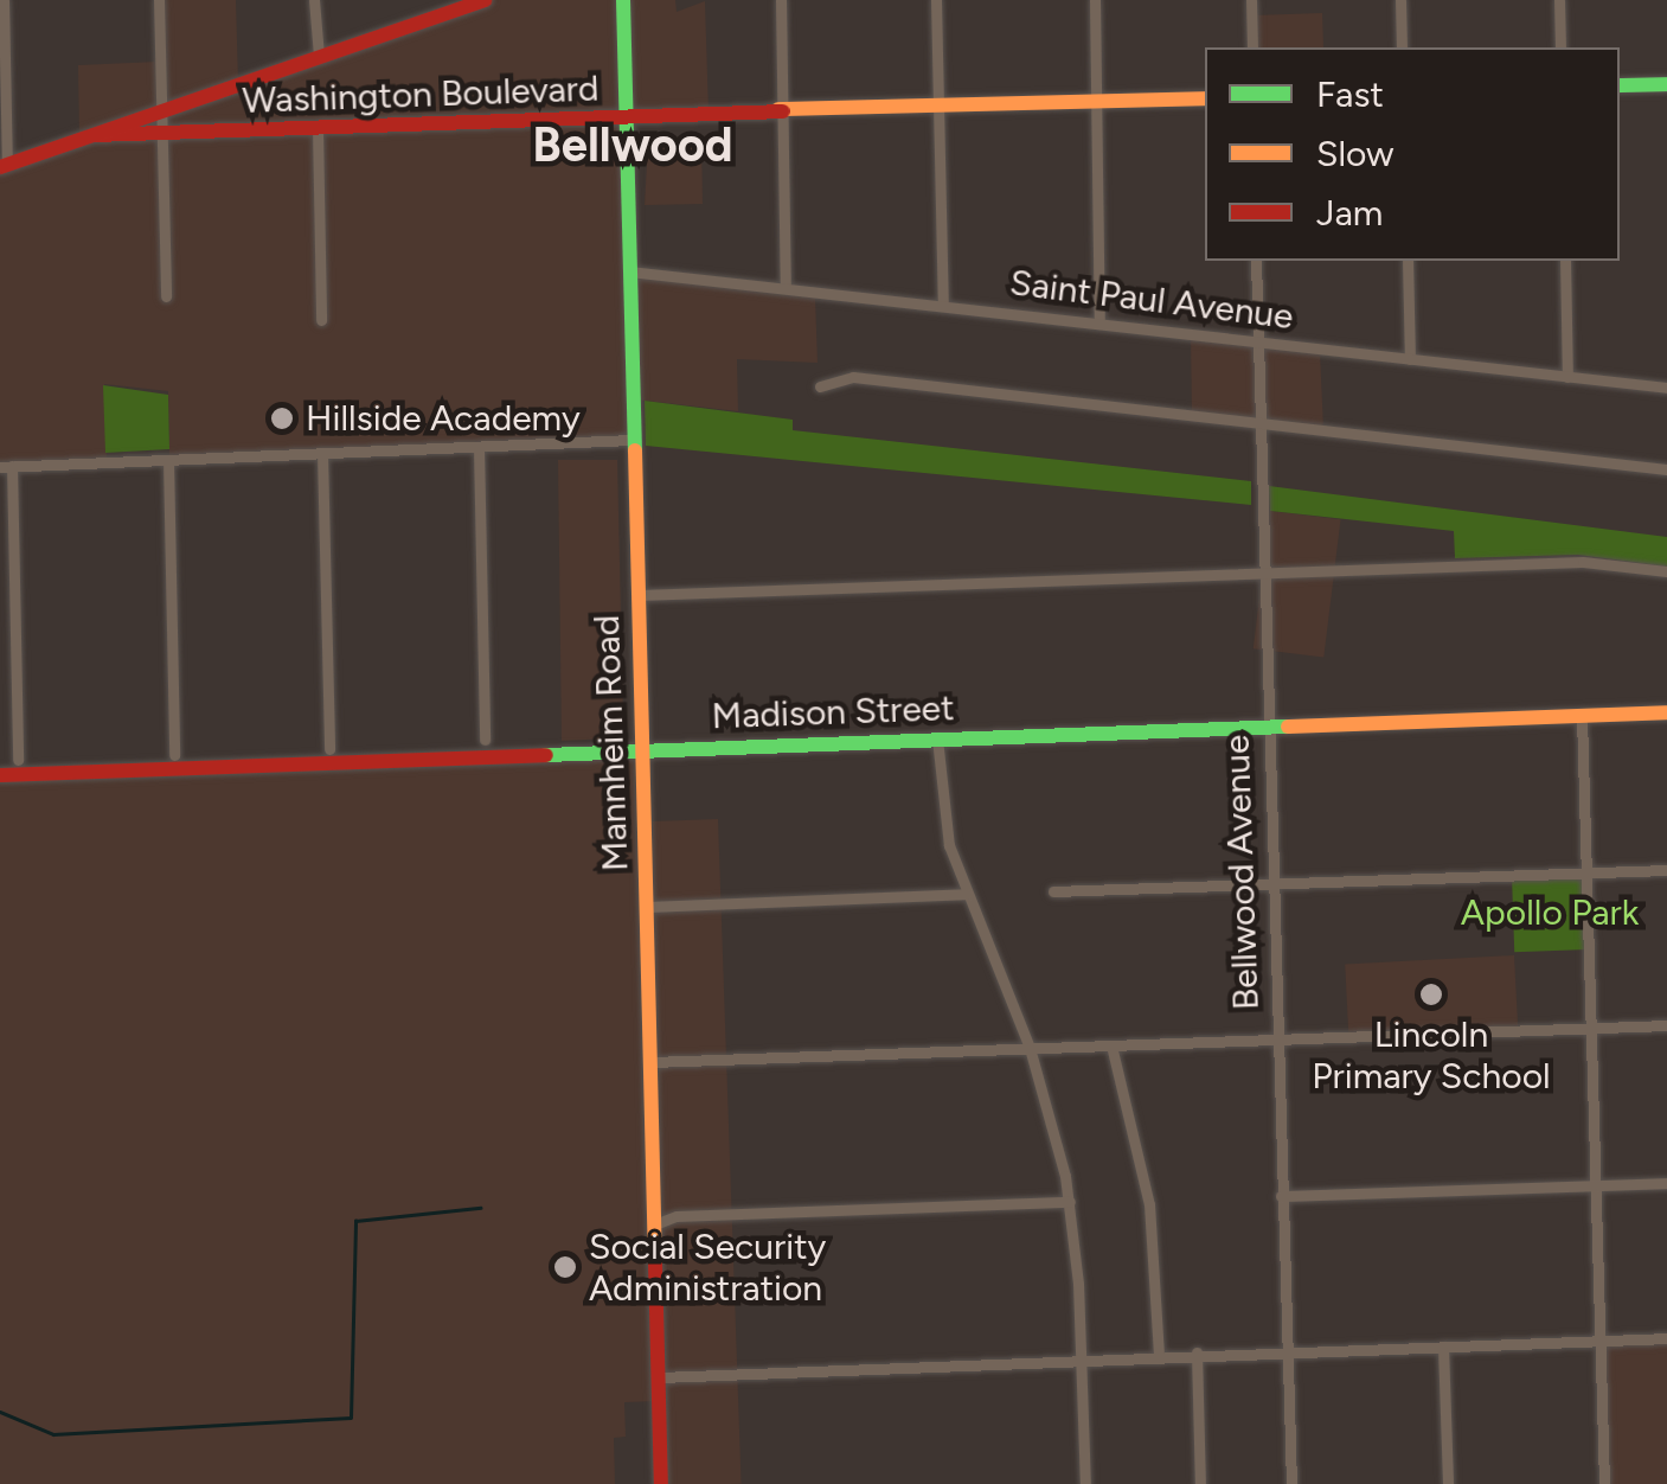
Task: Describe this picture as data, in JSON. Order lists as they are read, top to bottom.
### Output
{
  "streets": {
    "main road": ["Washington Boulevard", "Madison Street", "Mannheim Road"],
    "street": ["Saint Paul Avenue", "Bellwood Avenue"]
  },
  "crossings": [
    ["Washington Boulevard", "Mannheim Road"],
    ["Saint Paul Avenue", "Mannheim Road"],
    ["Saint Paul Avenue", "Bellwood Avenue"],
    ["Madison Street", "Mannheim Road"],
    ["Madison Street", "Bellwood Avenue"]
  ],
  "districts": ["Bellwood"],
  "parks": ["Apollo Park"],
  "places": ["Hillside Academy", "Lincoln Primary School", "Social Security Administration"],
  "legend": ["Fast", "Slow", "Jam"]
}
